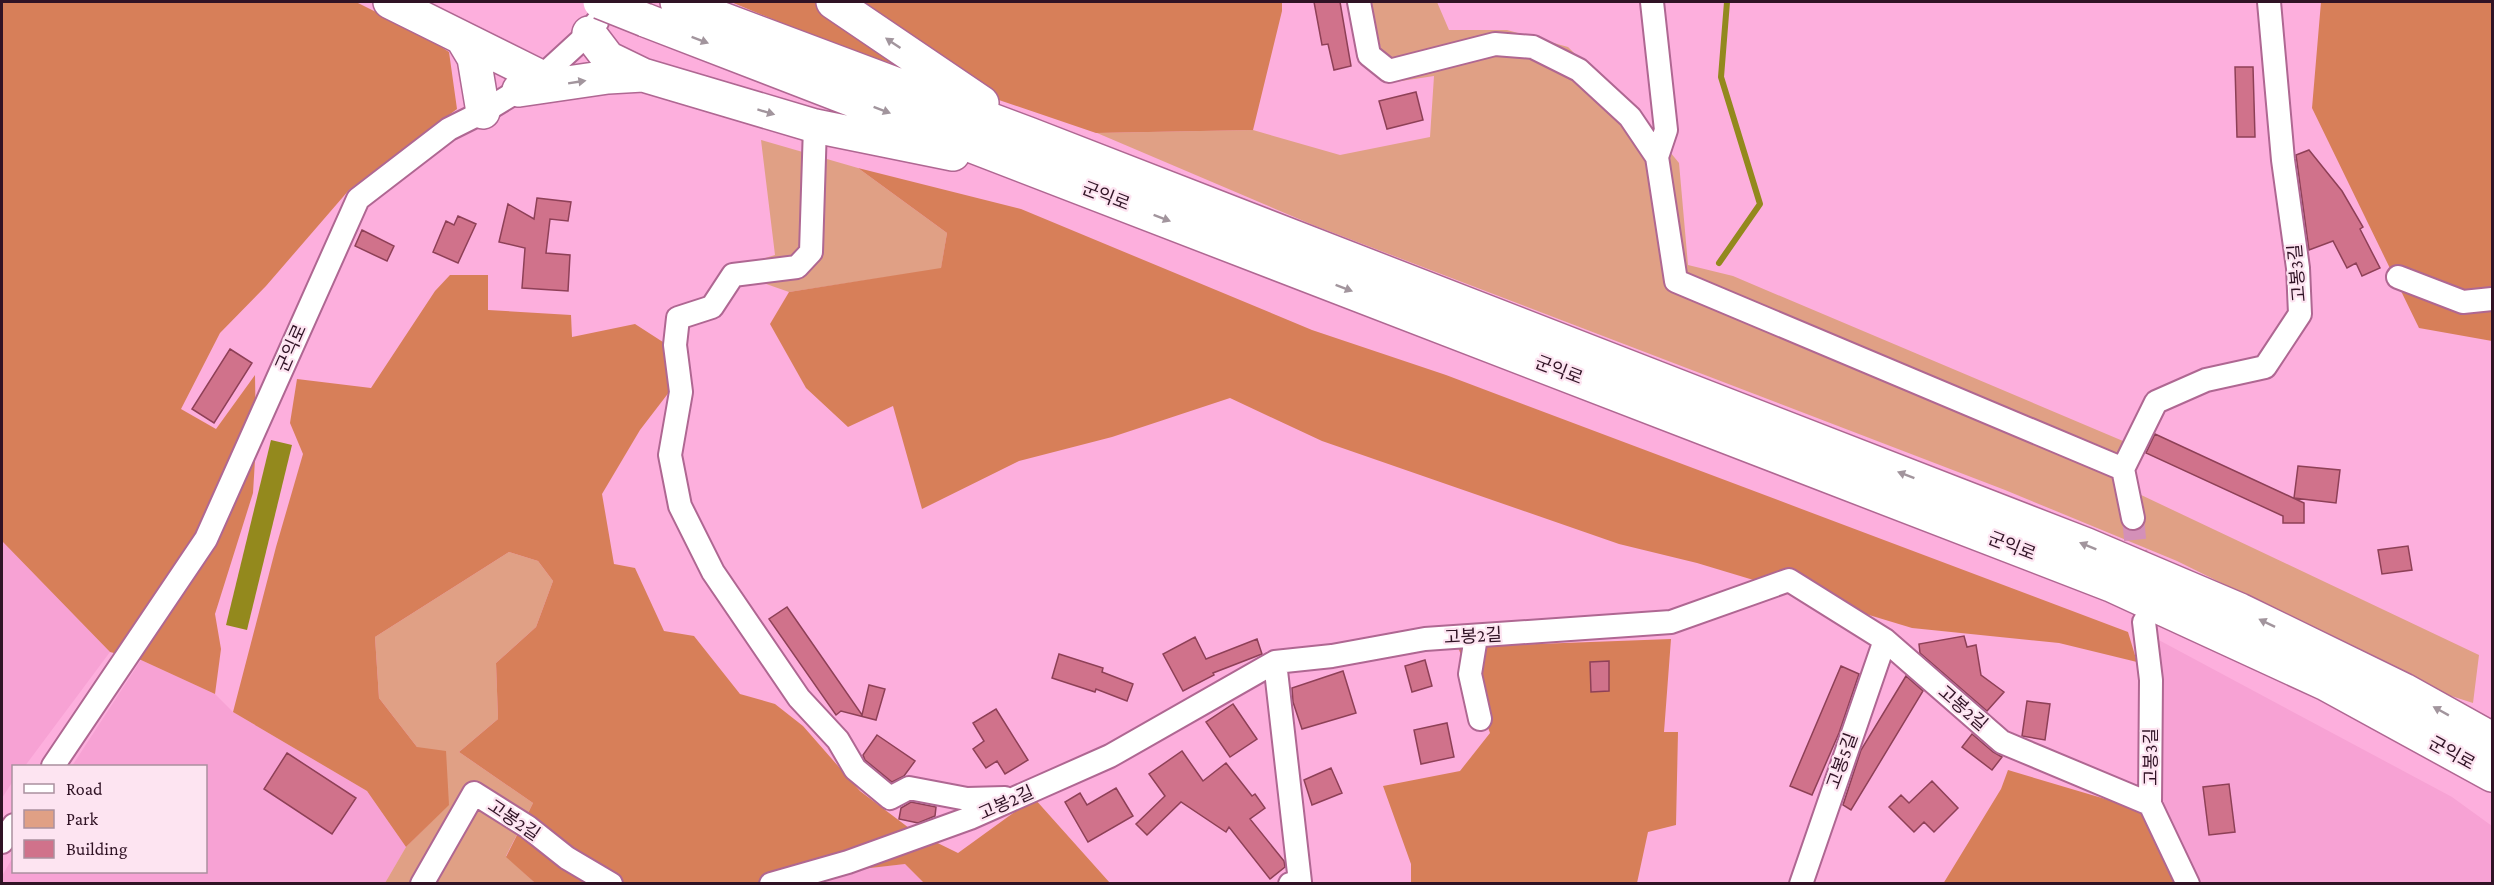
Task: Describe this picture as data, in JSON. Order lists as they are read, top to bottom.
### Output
{
  "streets": {
    "highway": ["군익로"],
    "street": ["고봉3길", "고봉2길", "고봉5길"]
  },
  "crossings": [
    ["고봉3길", "고봉2길"],
    ["고봉2길", "고봉5길"]
  ],
  "legend": ["Road", "Park", "Building"]
}
